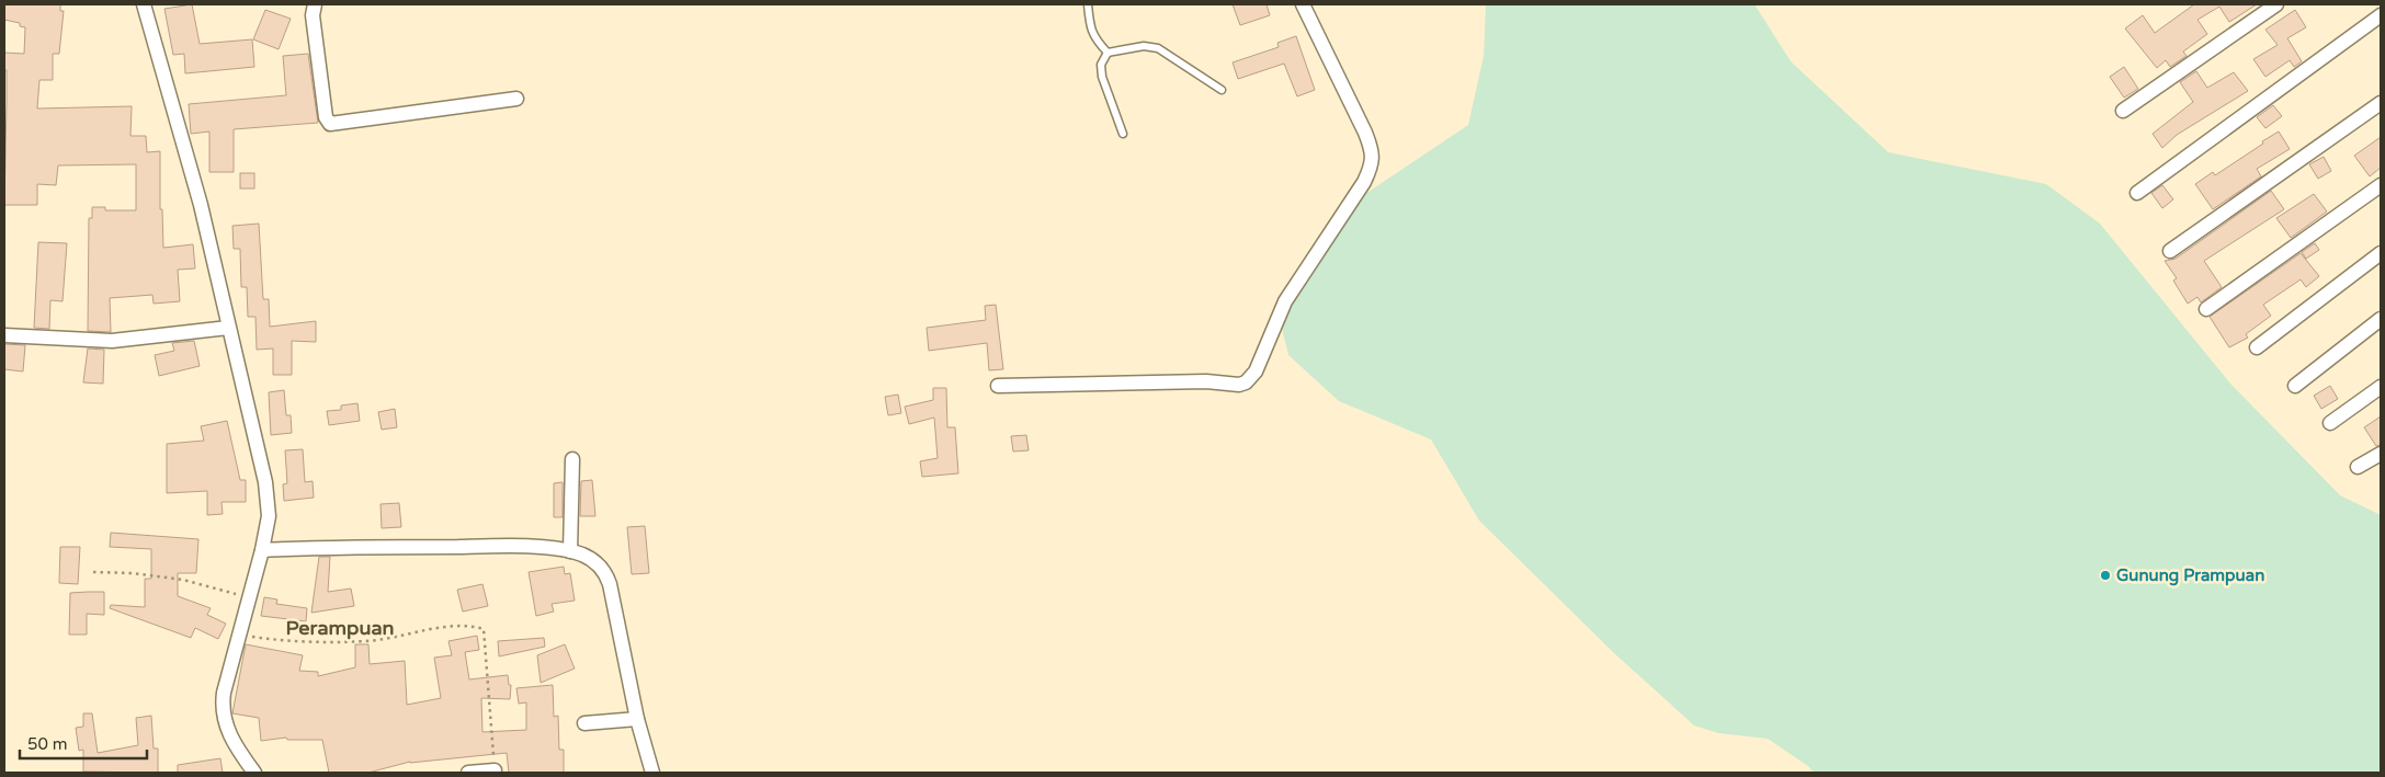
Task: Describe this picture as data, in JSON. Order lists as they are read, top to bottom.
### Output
{
  "districts": ["Perampuan"],
  "places": ["Gunung Prampuan"],
  "scale_bar": "50 m"
}
